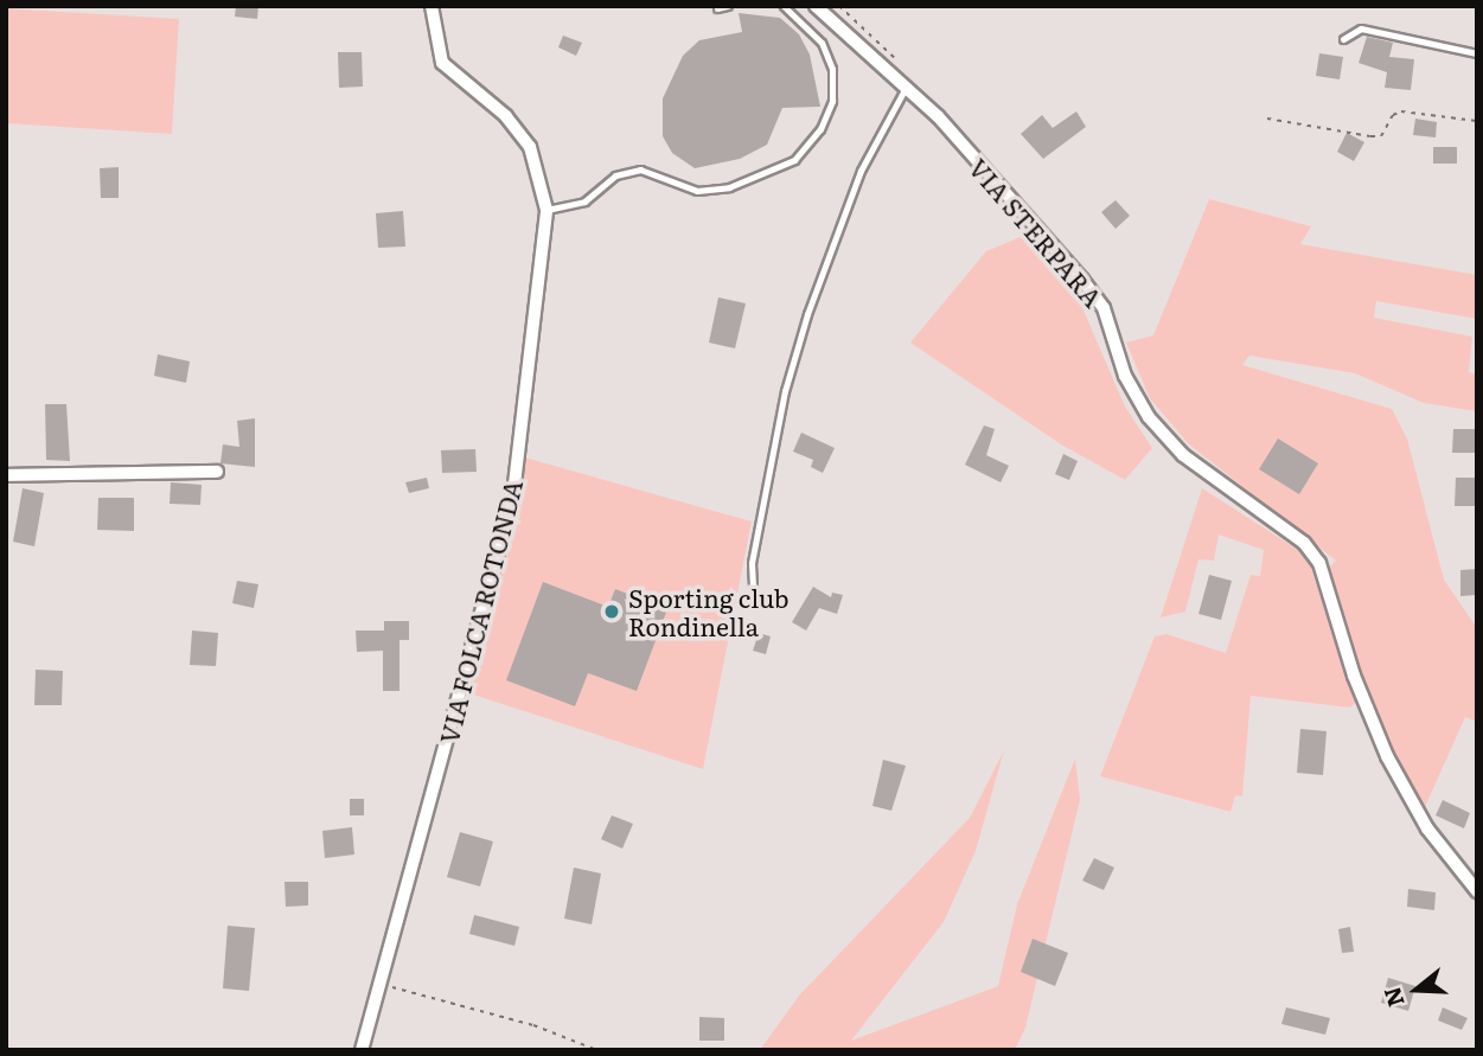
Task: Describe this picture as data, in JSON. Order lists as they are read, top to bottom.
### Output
{
  "streets": {
    "street": ["VIA STERPARA", "VIA FOLCA ROTONDA"]
  },
  "places": ["Sporting club Rondinella"],
  "north": "left"
}
